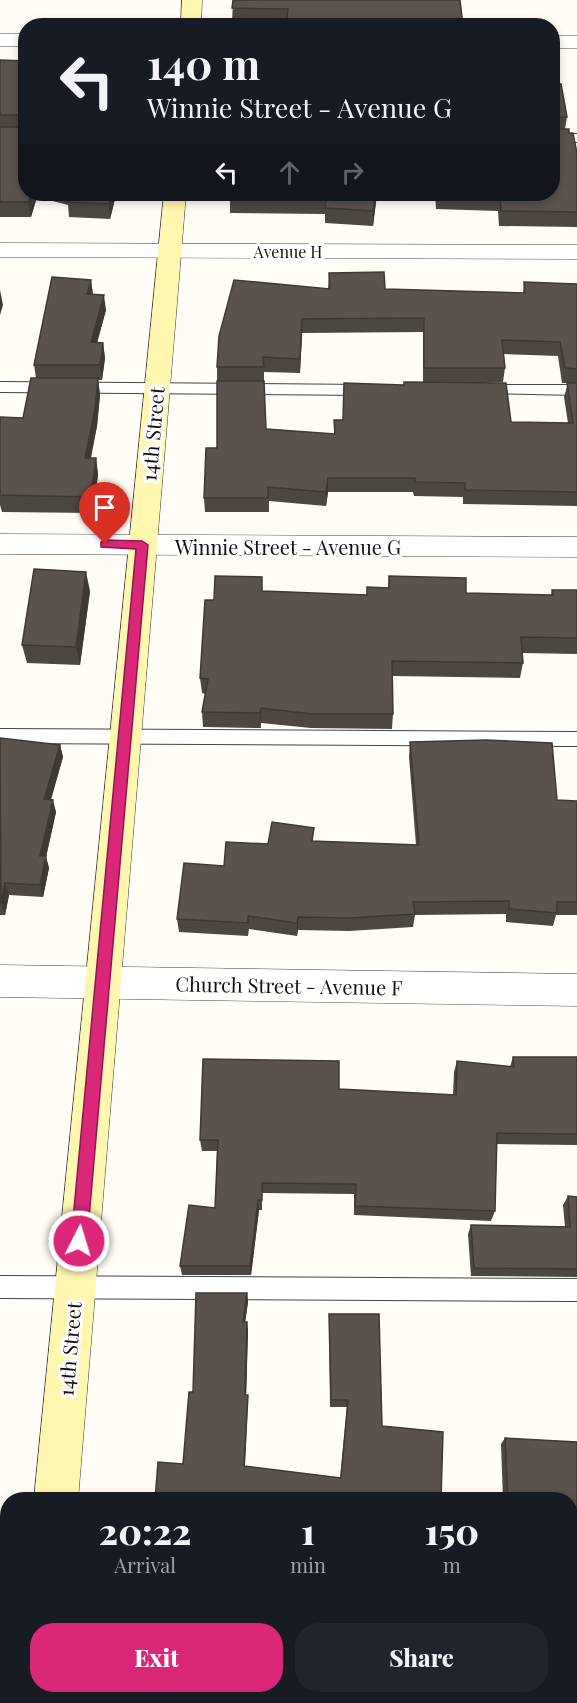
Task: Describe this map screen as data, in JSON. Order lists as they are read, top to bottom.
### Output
{
  "streets": {
    "main road": ["14th Street"],
    "street": ["Avenue H", "Winnie Street - Avenue G", "Church Street - Avenue F"]
  },
  "crossings": [
    ["Avenue H", "14th Street"],
    ["14th Street", "Winnie Street - Avenue G"],
    ["14th Street", "Church Street - Avenue F"]
  ],
  "page": {
    "turn": ["140 m", "Winnie Street - Avenue G"],
    "eta": [
      "20:22",
      "Arrival",
      "1",
      "min",
      "150",
      "m"
    ],
    "buttons": ["Exit", "Share"]
  }
}
